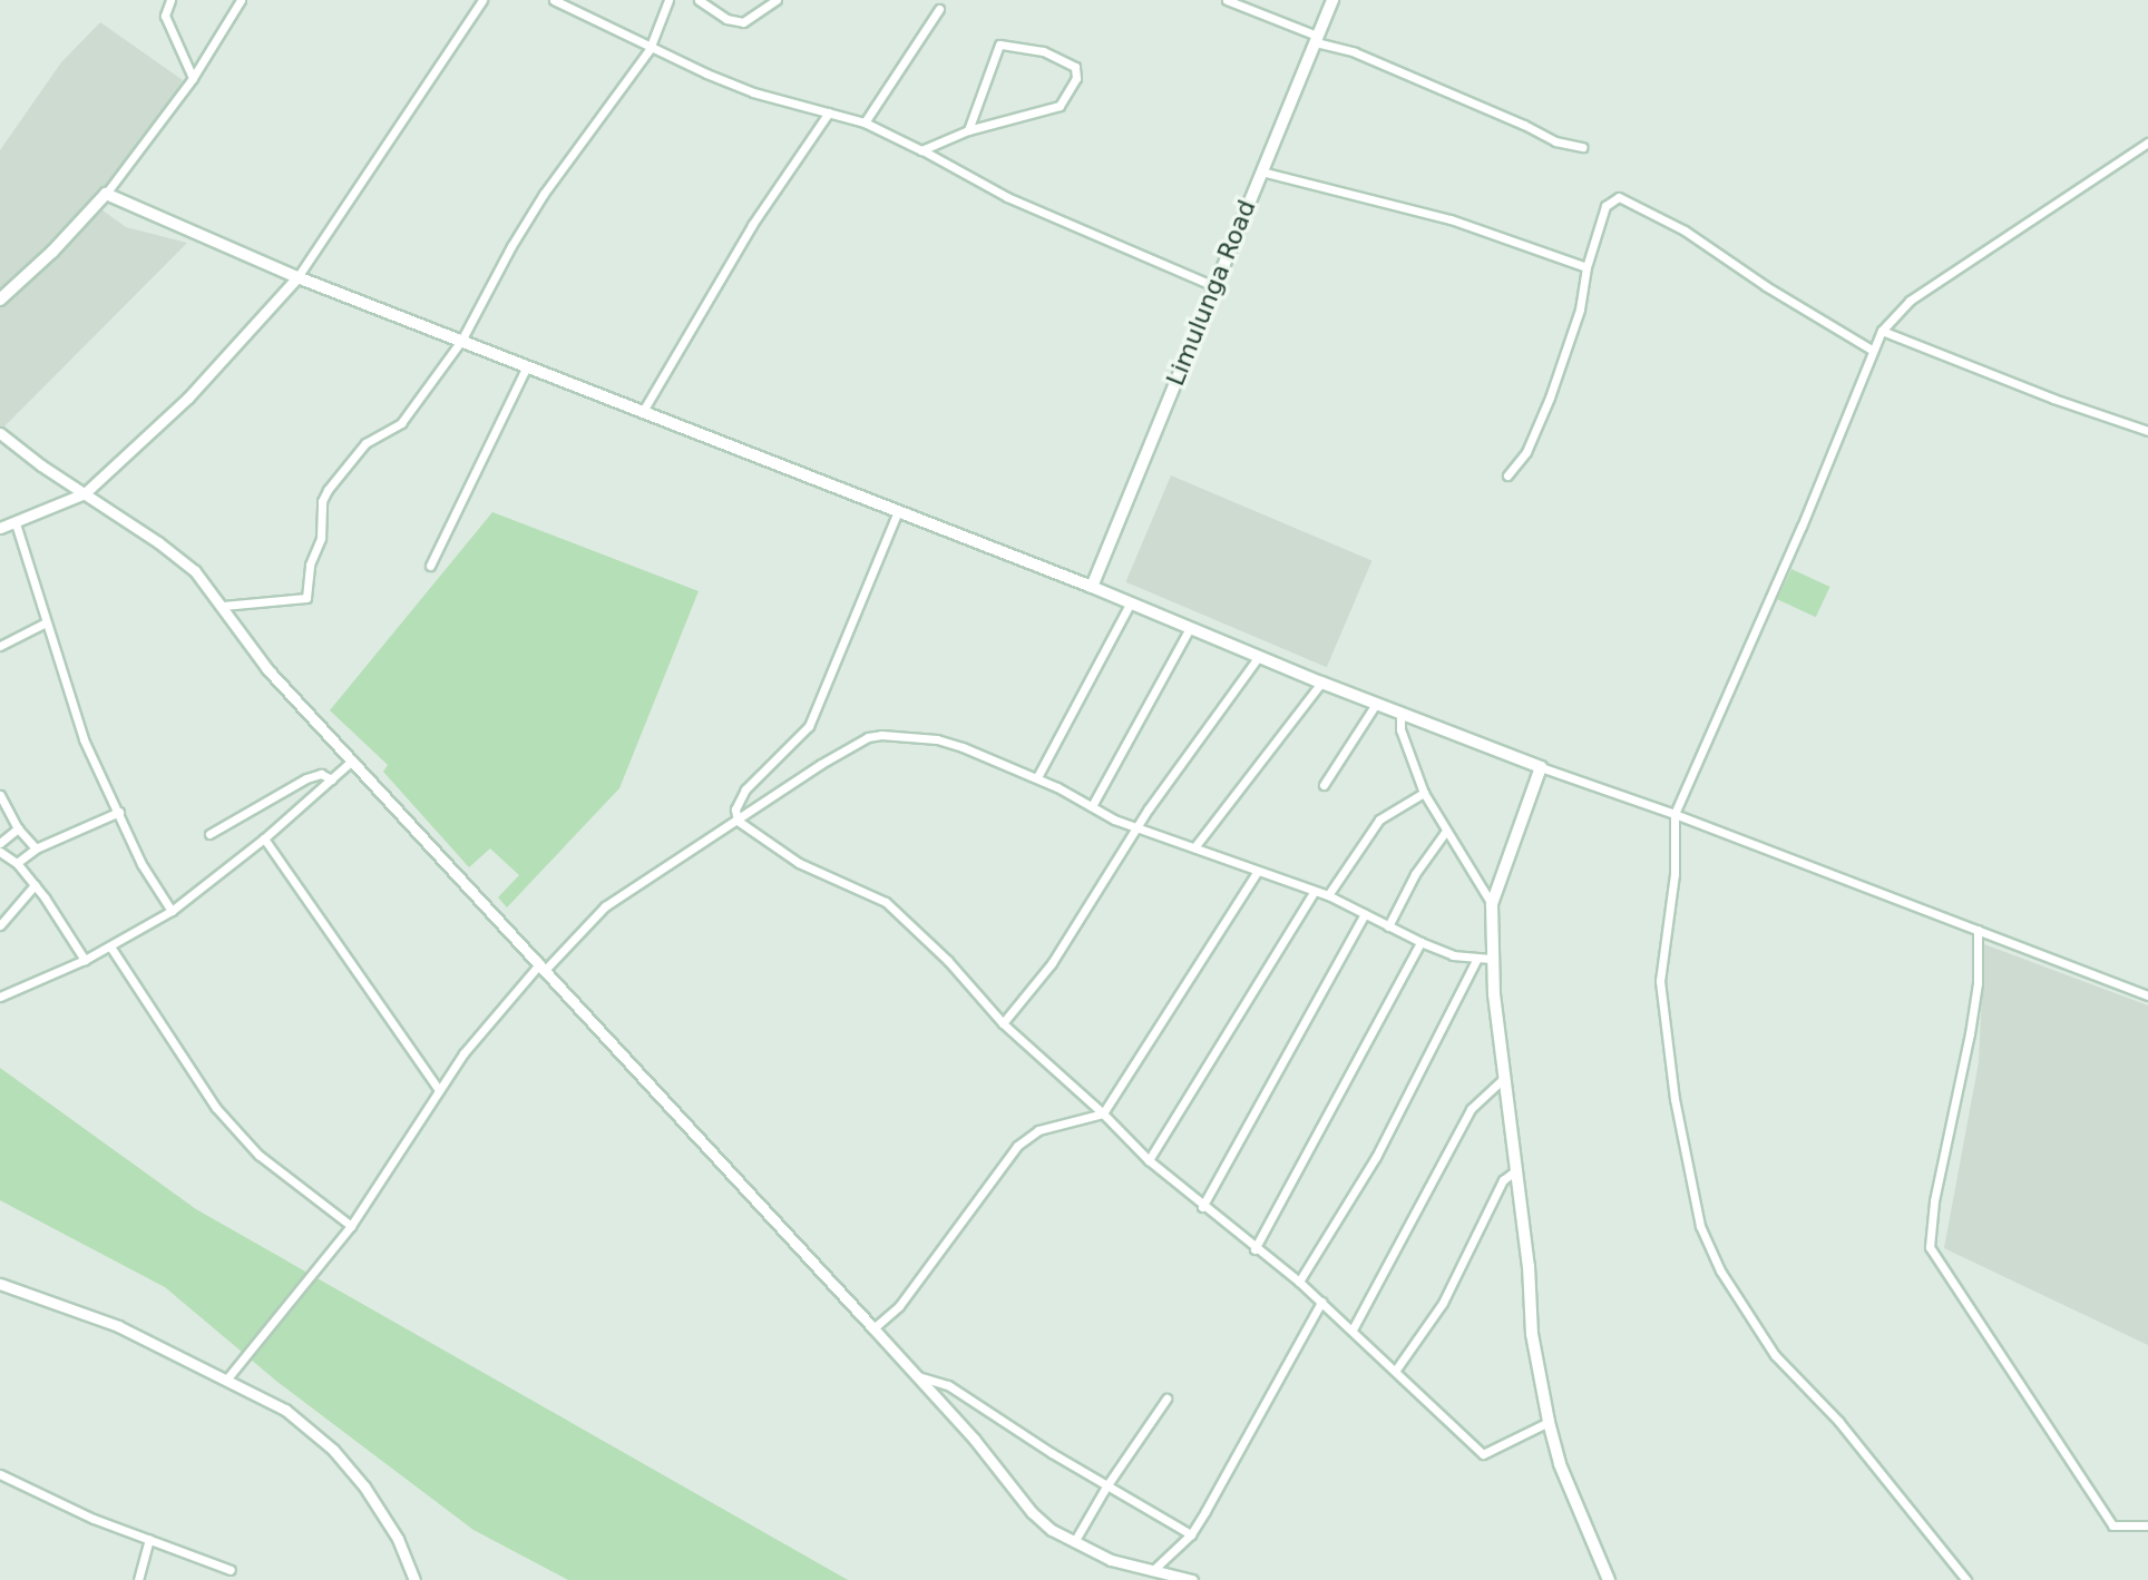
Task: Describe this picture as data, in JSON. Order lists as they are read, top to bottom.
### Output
{
  "streets": {
    "main road": ["Limulunga Road"]
  }
}
